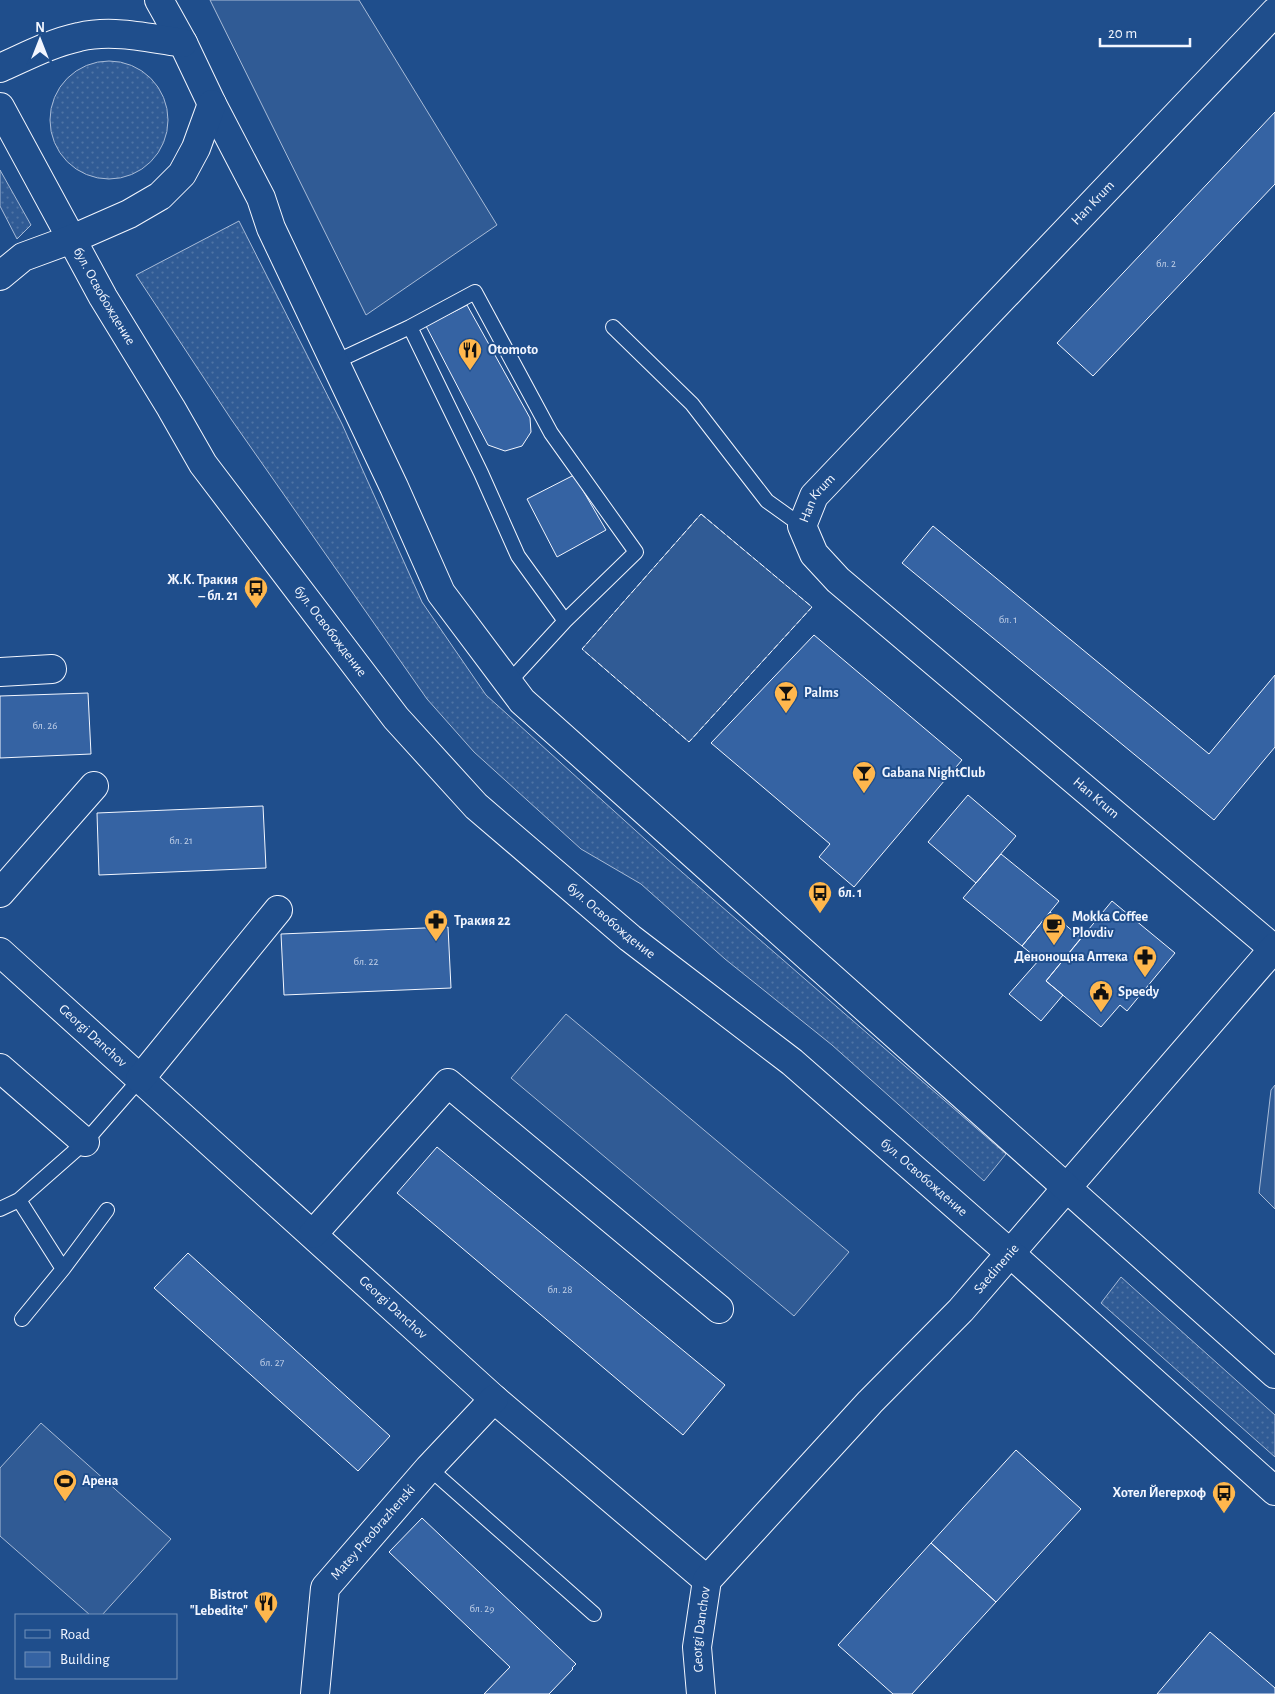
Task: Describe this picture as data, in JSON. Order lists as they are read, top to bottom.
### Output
{
  "streets": {
    "street": [
      "Han Krum",
      "бул. Освобождение",
      "Georgi Danchov",
      "Saedinenie",
      "Matey Preobrazhenski"
    ]
  },
  "crossings": [
    ["Han Krum", "Saedinenie"],
    ["бул. Освобождение", "Saedinenie"],
    ["Georgi Danchov", "Saedinenie"],
    ["Georgi Danchov", "Matey Preobrazhenski"]
  ],
  "places": {
    "restaurant": ["Otomoto", "Bistrot \"Lebedite\""],
    "bus stop": ["Ж.К. Тракия – бл. 21", "бл. 1", "Хотел Йегерхоф"],
    "bar": ["Palms", "Gabana NightClub"],
    "pharmacy": ["Тракия 22", "Денонощна Аптека"],
    "cafe": ["Mokka Coffee Plovdiv"],
    "public building": ["Speedy"],
    "sports": ["Арена"]
  },
  "house_numbers": [
    "бл. 2",
    "бл. 1",
    "бл. 26",
    "бл. 21",
    "бл. 22",
    "бл. 28",
    "бл. 27",
    "бл. 29"
  ],
  "legend": ["Road", "Building"],
  "scale_bar": "20 m",
  "north": "top"
}
